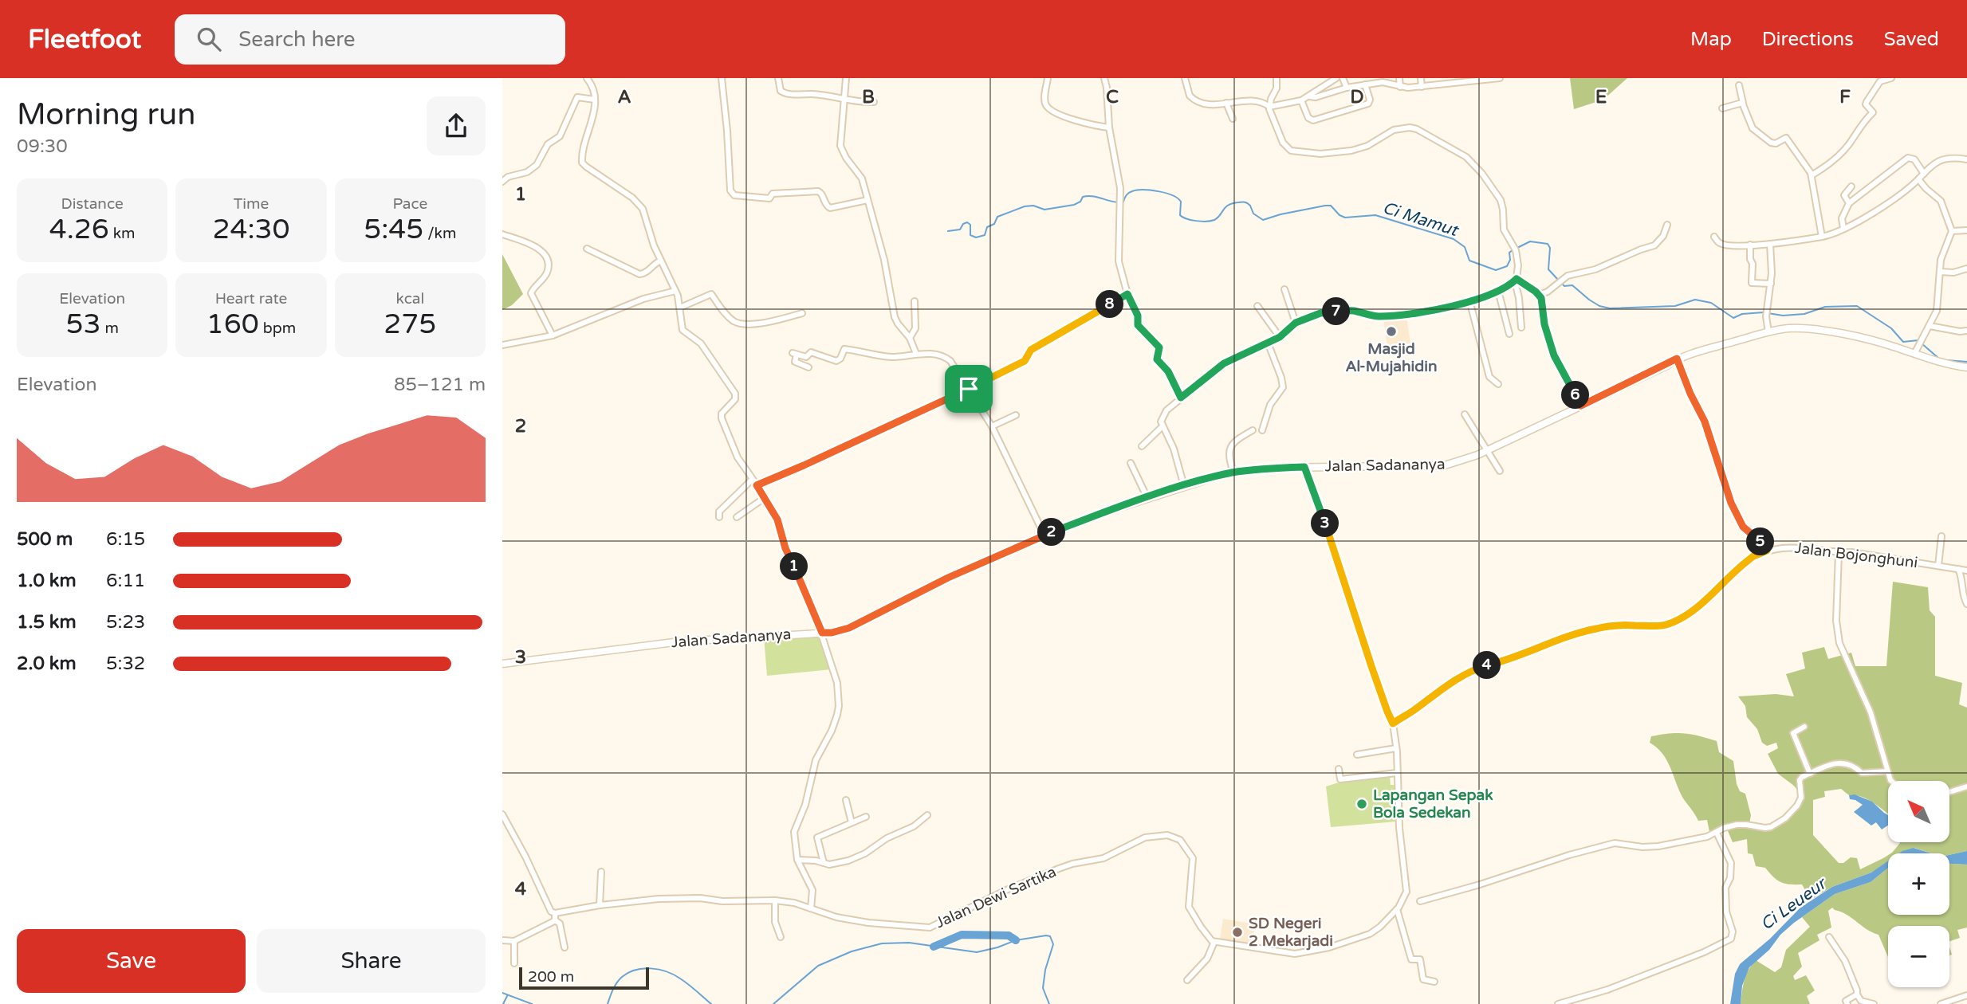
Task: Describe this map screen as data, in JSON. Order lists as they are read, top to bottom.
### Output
{
  "streets": {
    "street": ["Jalan Sadananya", "Jalan Bojonghuni", "Jalan Dewi Sartika"]
  },
  "water": ["Ci Mamut", "Ci Leueur"],
  "places": ["Masjid Al-Mujahidin", "Lapangan Sepak Bola Sedekan", "SD Negeri 2 Mekarjadi"],
  "scale_bar": "200 m",
  "north": "top left",
  "page": {
    "header": "Fleetfoot",
    "search": "Search here",
    "nav": ["Map", "Directions", "Saved"],
    "heading": ["Morning run", "09:30"],
    "stats": [
      ["Distance", "4.26 km"],
      ["Time", "24:30"],
      ["Pace", "5:45 /km"],
      ["Elevation", "53 m"],
      ["Heart rate", "160 bpm"],
      ["kcal", "275"]
    ],
    "pins": [
      "8",
      "7",
      "6",
      "3",
      "2",
      "5",
      "1",
      "4"
    ],
    "chart": ["Elevation", "85–121 m"],
    "list": [
      {
        "name": "500 m",
        "note": "6:15"
      },
      {
        "name": "1.0 km",
        "note": "6:11"
      },
      {
        "name": "1.5 km",
        "note": "5:23"
      },
      {
        "name": "2.0 km",
        "note": "5:32"
      }
    ],
    "map_buttons": ["+", "−"],
    "buttons": ["Save", "Share"],
    "scale": "200 m"
  },
  "grid": {
    "columns": [
      "A",
      "B",
      "C",
      "D",
      "E",
      "F"
    ],
    "rows": [
      "1",
      "2",
      "3",
      "4"
    ]
  }
}
